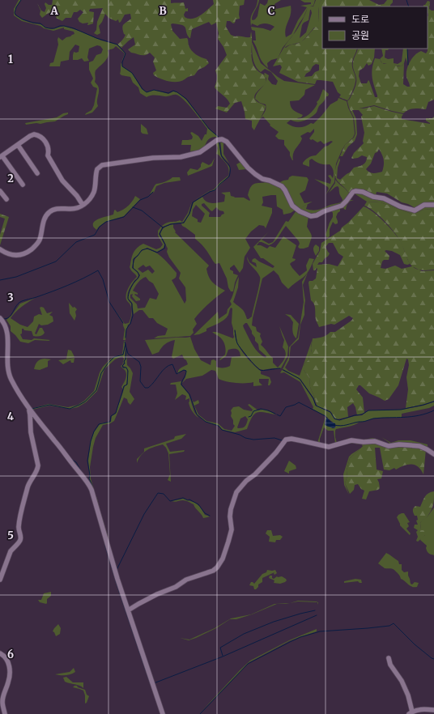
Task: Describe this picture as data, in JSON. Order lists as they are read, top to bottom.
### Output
{
  "legend": ["도로", "공원"],
  "grid": {
    "columns": ["A", "B", "C"],
    "rows": [
      "1",
      "2",
      "3",
      "4",
      "5",
      "6"
    ]
  }
}
